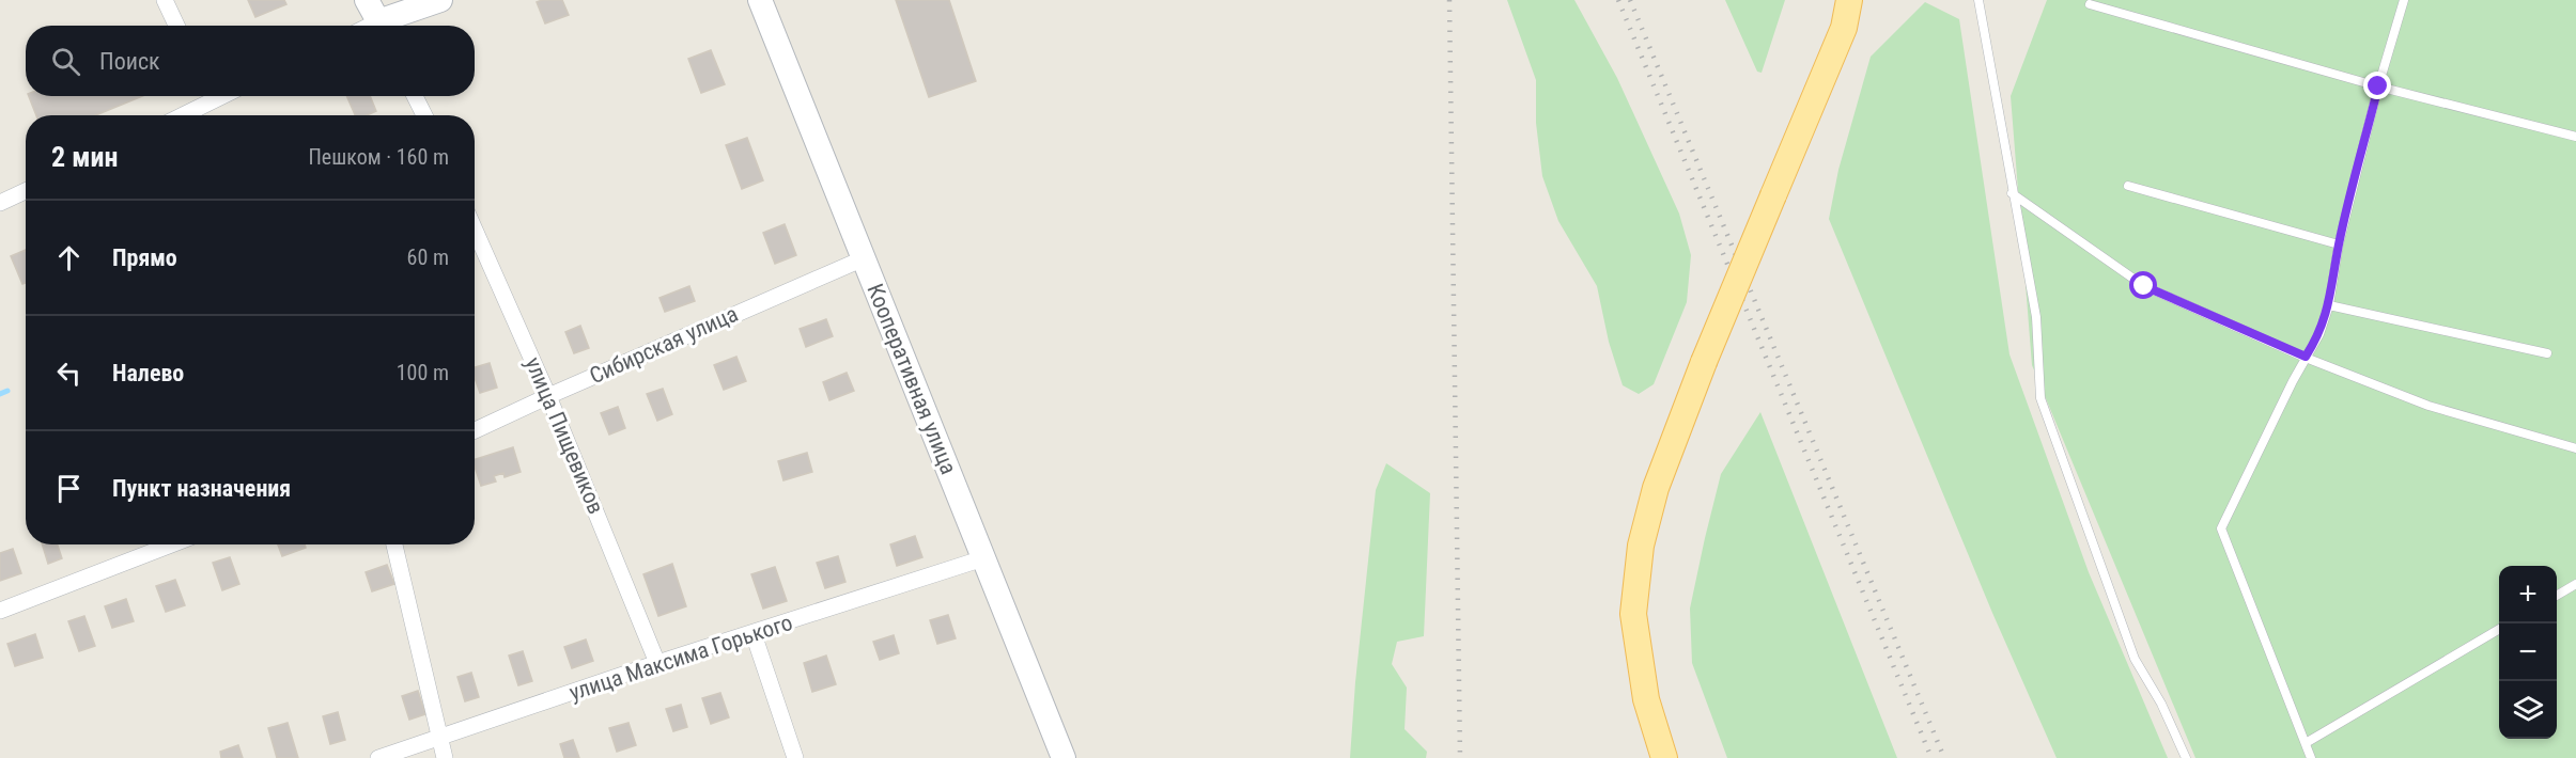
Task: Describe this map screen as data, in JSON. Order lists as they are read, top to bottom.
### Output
{
  "streets": {
    "main road": ["Кооперативная улица"],
    "street": ["Сибирская улица", "улица Пищевиков", "улица Максима Горького"]
  },
  "crossings": [
    ["Сибирская улица", "Кооперативная улица"],
    ["Сибирская улица", "улица Пищевиков"],
    ["Кооперативная улица", "улица Максима Горького"],
    ["улица Пищевиков", "улица Максима Горького"]
  ],
  "page": {
    "search": "Поиск",
    "heading": ["2 мин", "Пешком · 160 m"],
    "list": [
      ["Прямо", "60 m"],
      ["Налево", "100 m"],
      "Пункт назначения"
    ],
    "map_buttons": ["+", "−"]
  }
}
